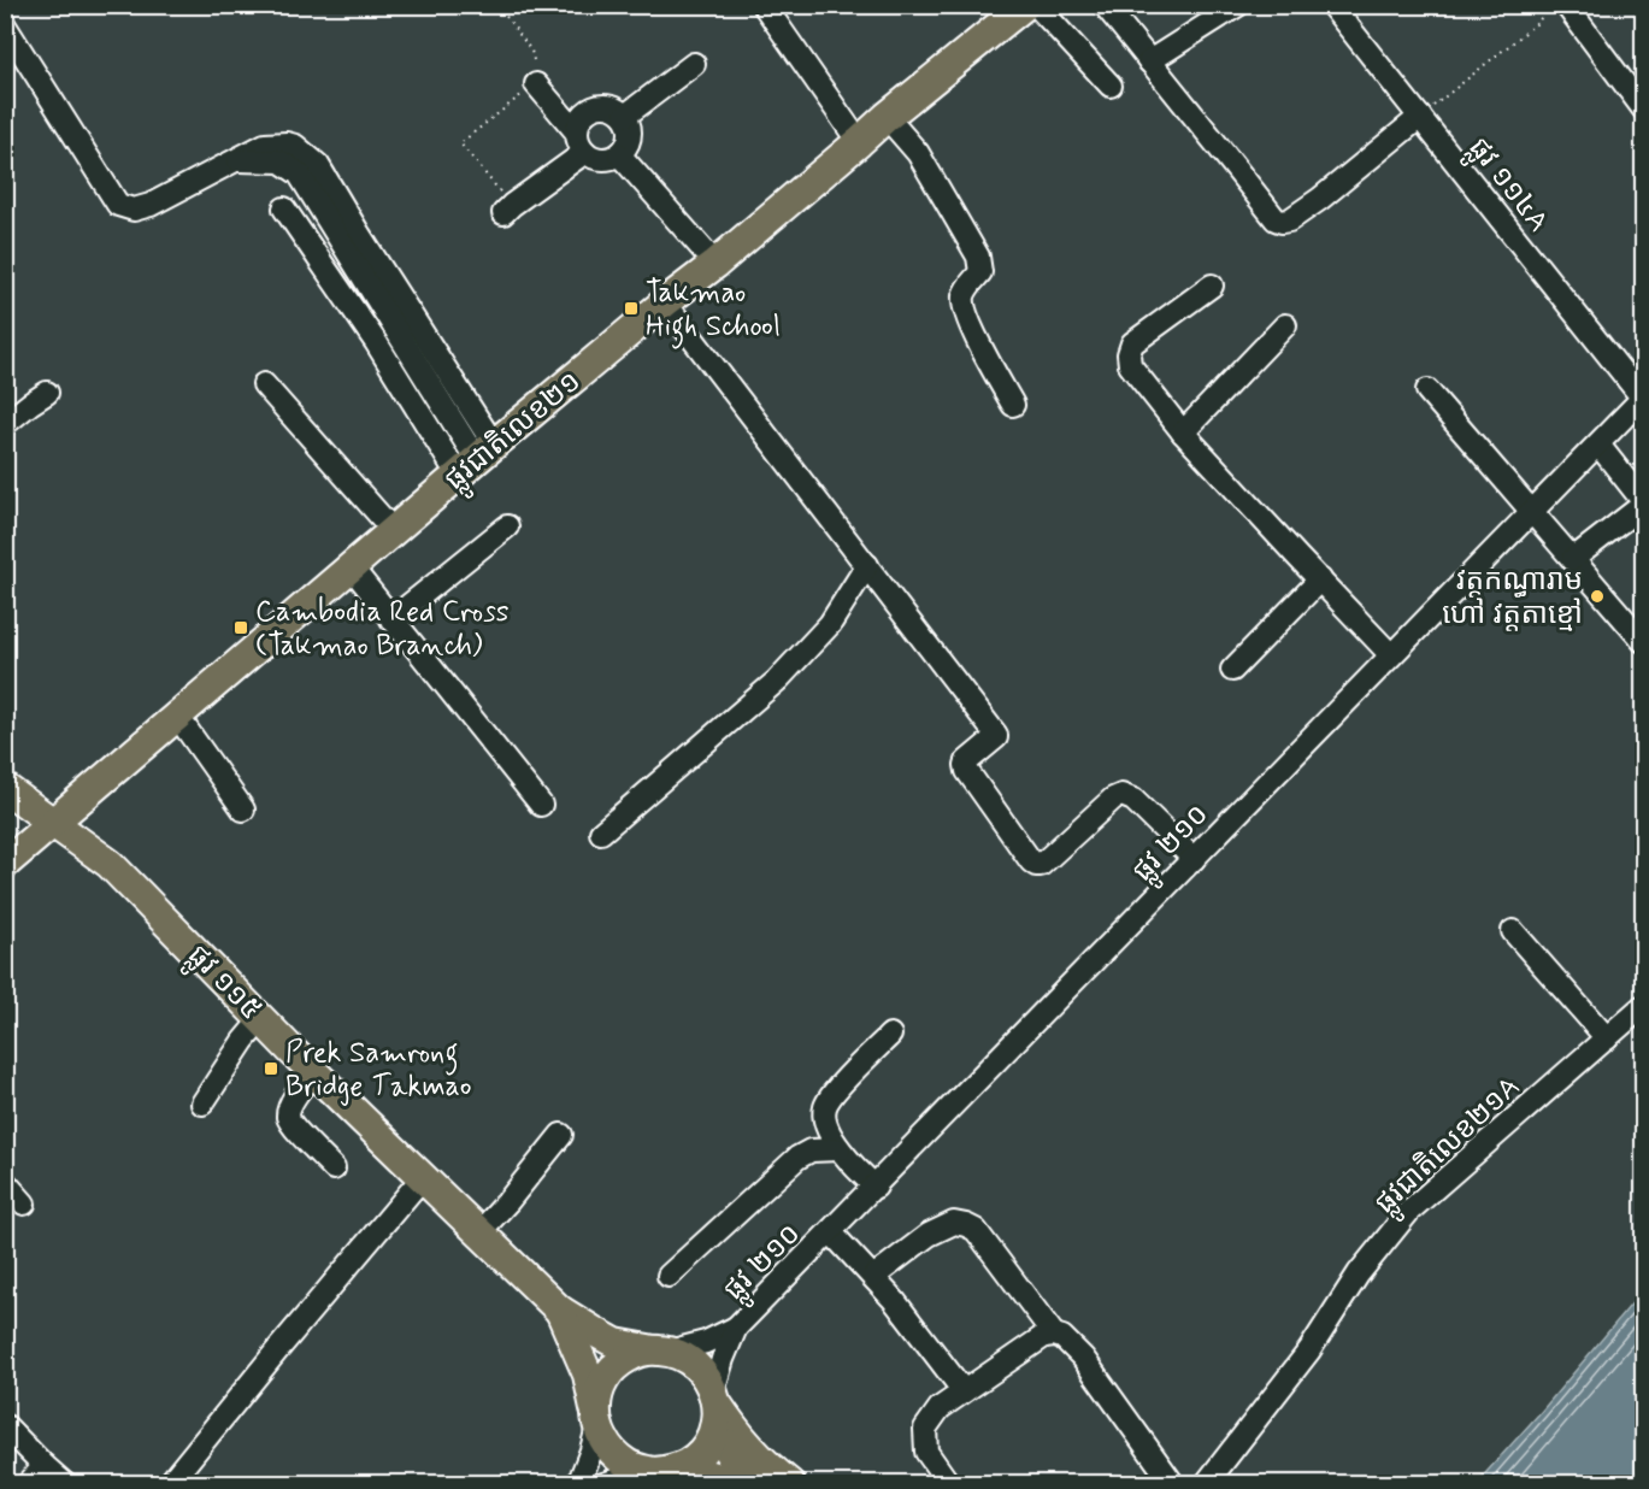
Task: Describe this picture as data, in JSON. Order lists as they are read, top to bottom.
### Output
{
  "streets": {
    "main road": ["ផ្លូវជាតិលេខ២១", "ផ្លូវ ១១៥"],
    "street": ["ផ្លូវ ១១៤A", "ផ្លូវ ២១០", "ផ្លូវជាតិលេខ២១A"]
  },
  "crossings": [
    ["ផ្លូវ ១១៤A", "ផ្លូវ ២១០"],
    ["ផ្លូវជាតិលេខ២១", "ផ្លូវ ១១៥"],
    ["ផ្លូវ ២១០", "ផ្លូវ ១១៥"]
  ],
  "places": {
    "transit": ["Takmao High School", "Cambodia Red Cross (Takmao Branch)", "Prek Samrong Bridge Takmao"],
    "other": ["វត្តកណ្ធារាម ហៅ វត្តតាខ្មៅ"]
  }
}
